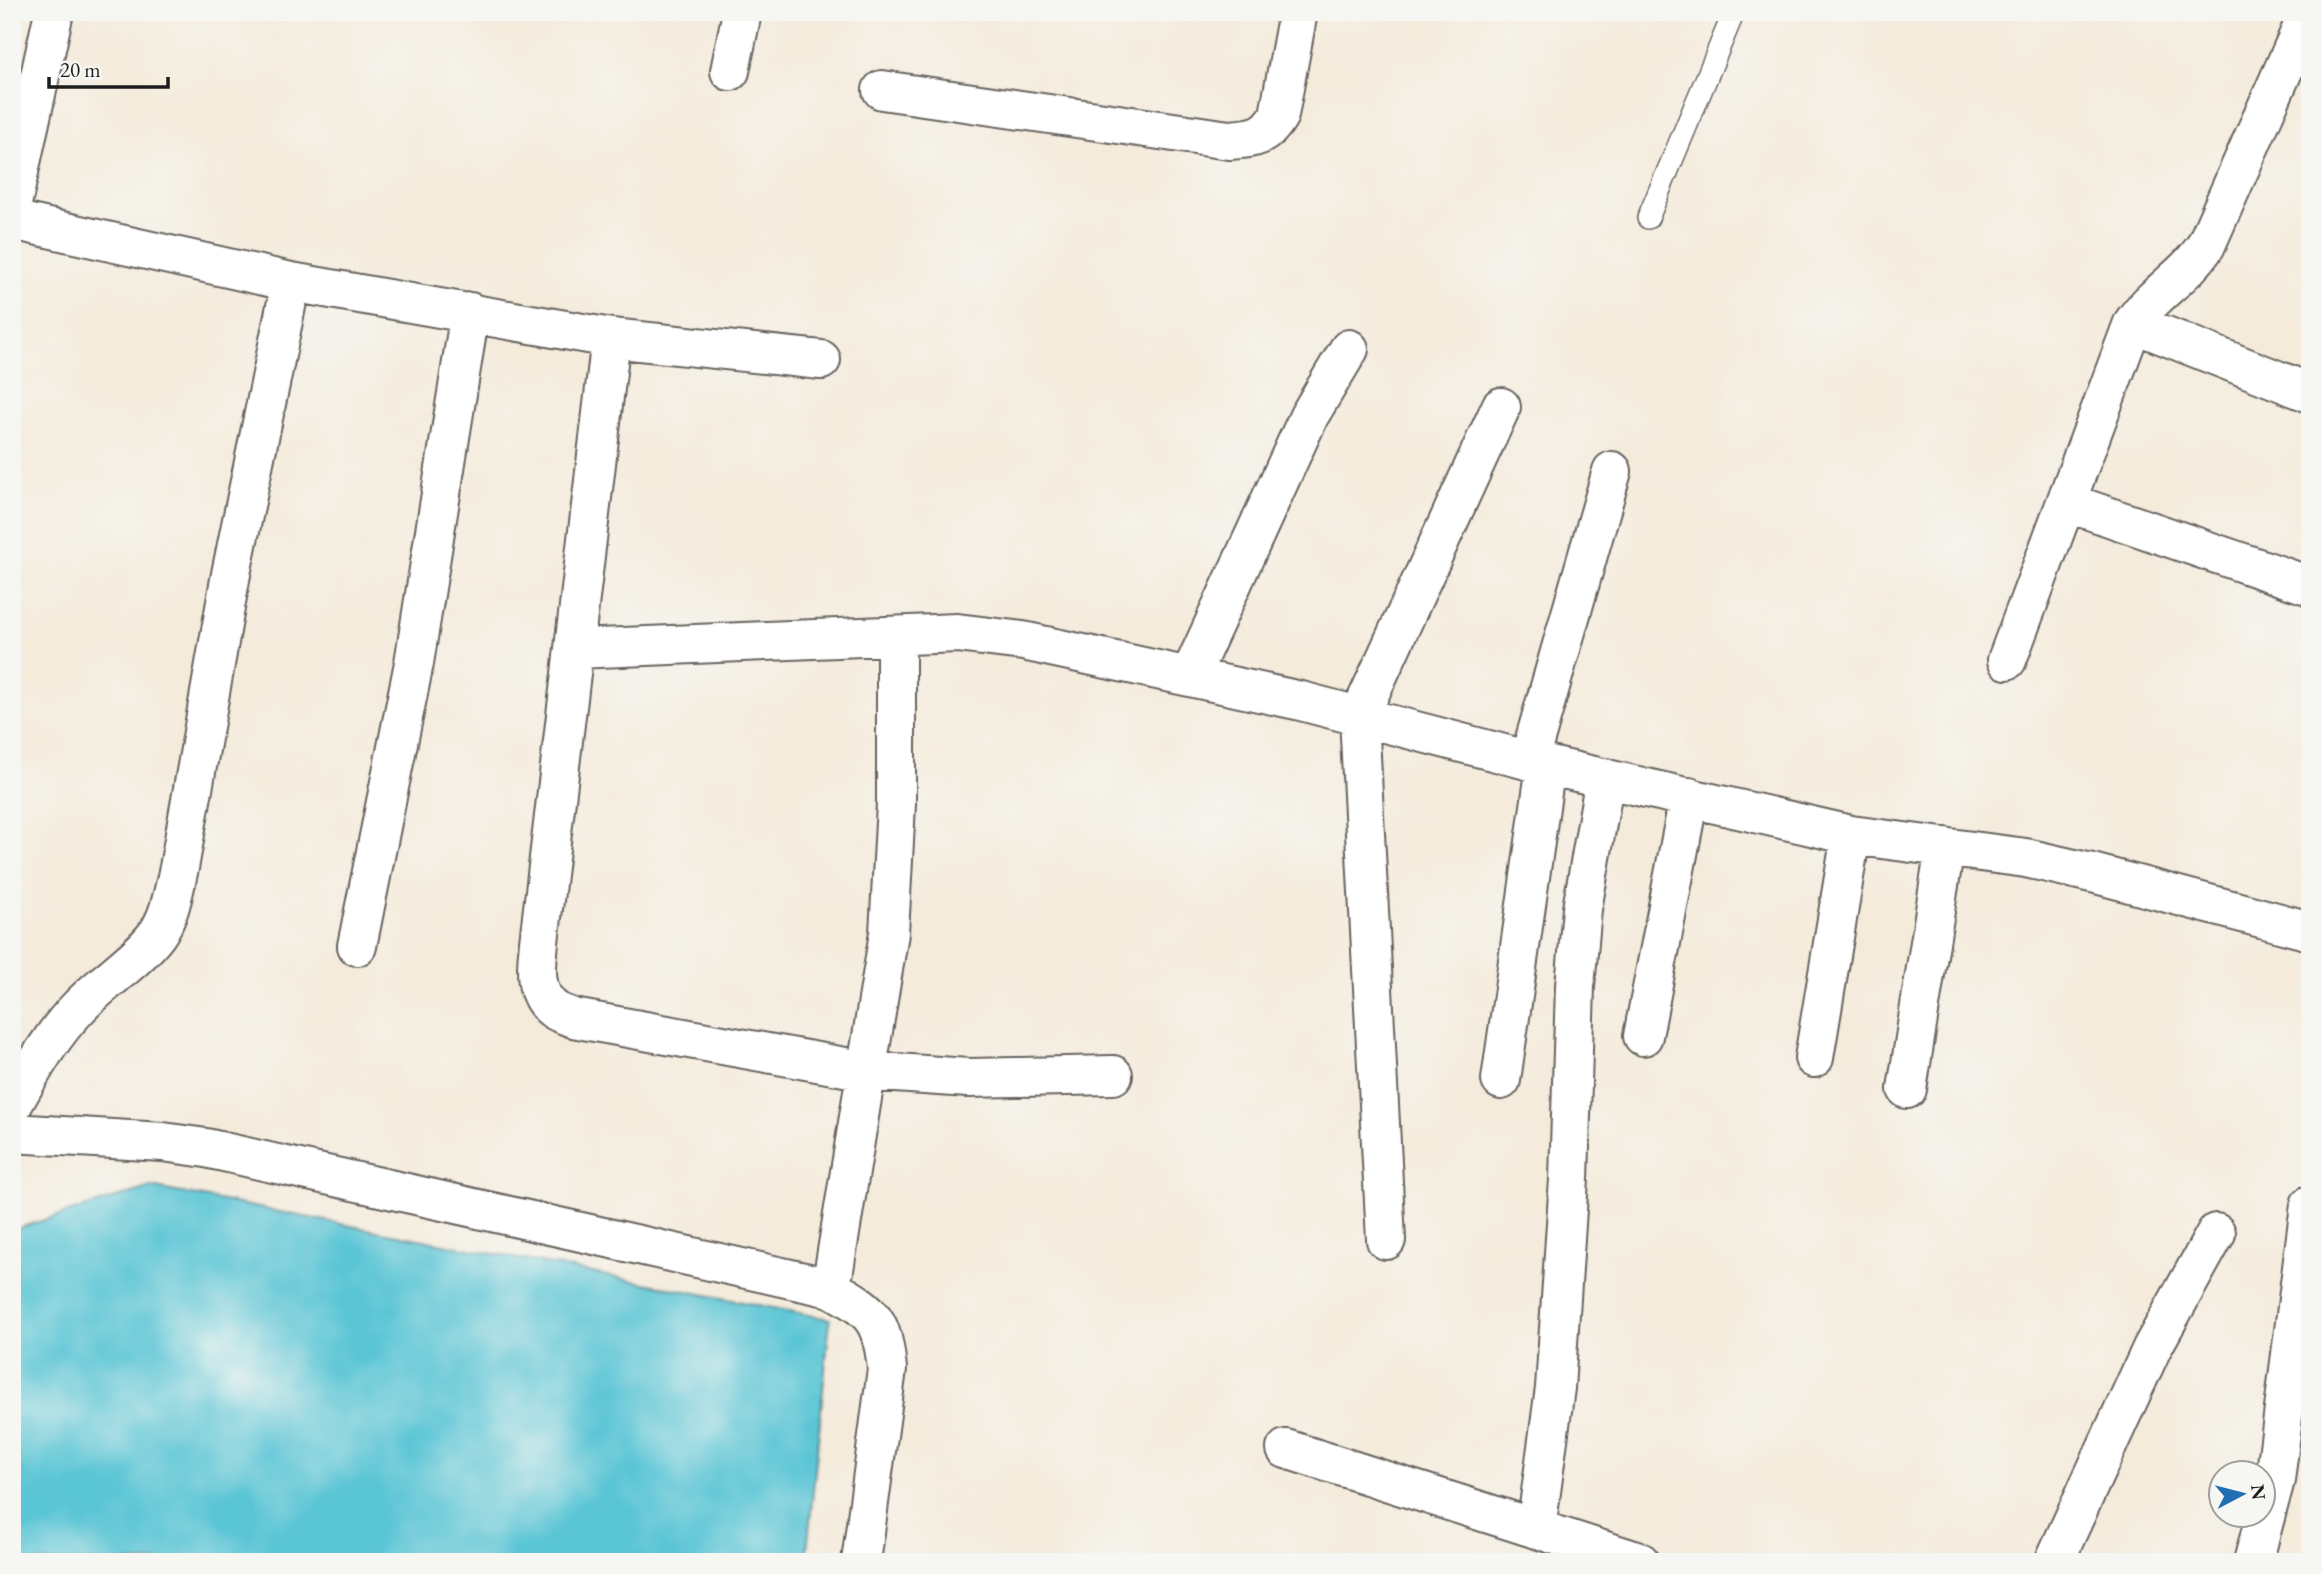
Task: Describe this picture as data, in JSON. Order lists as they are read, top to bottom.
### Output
{
  "scale_bar": "20 m",
  "north": "right"
}
